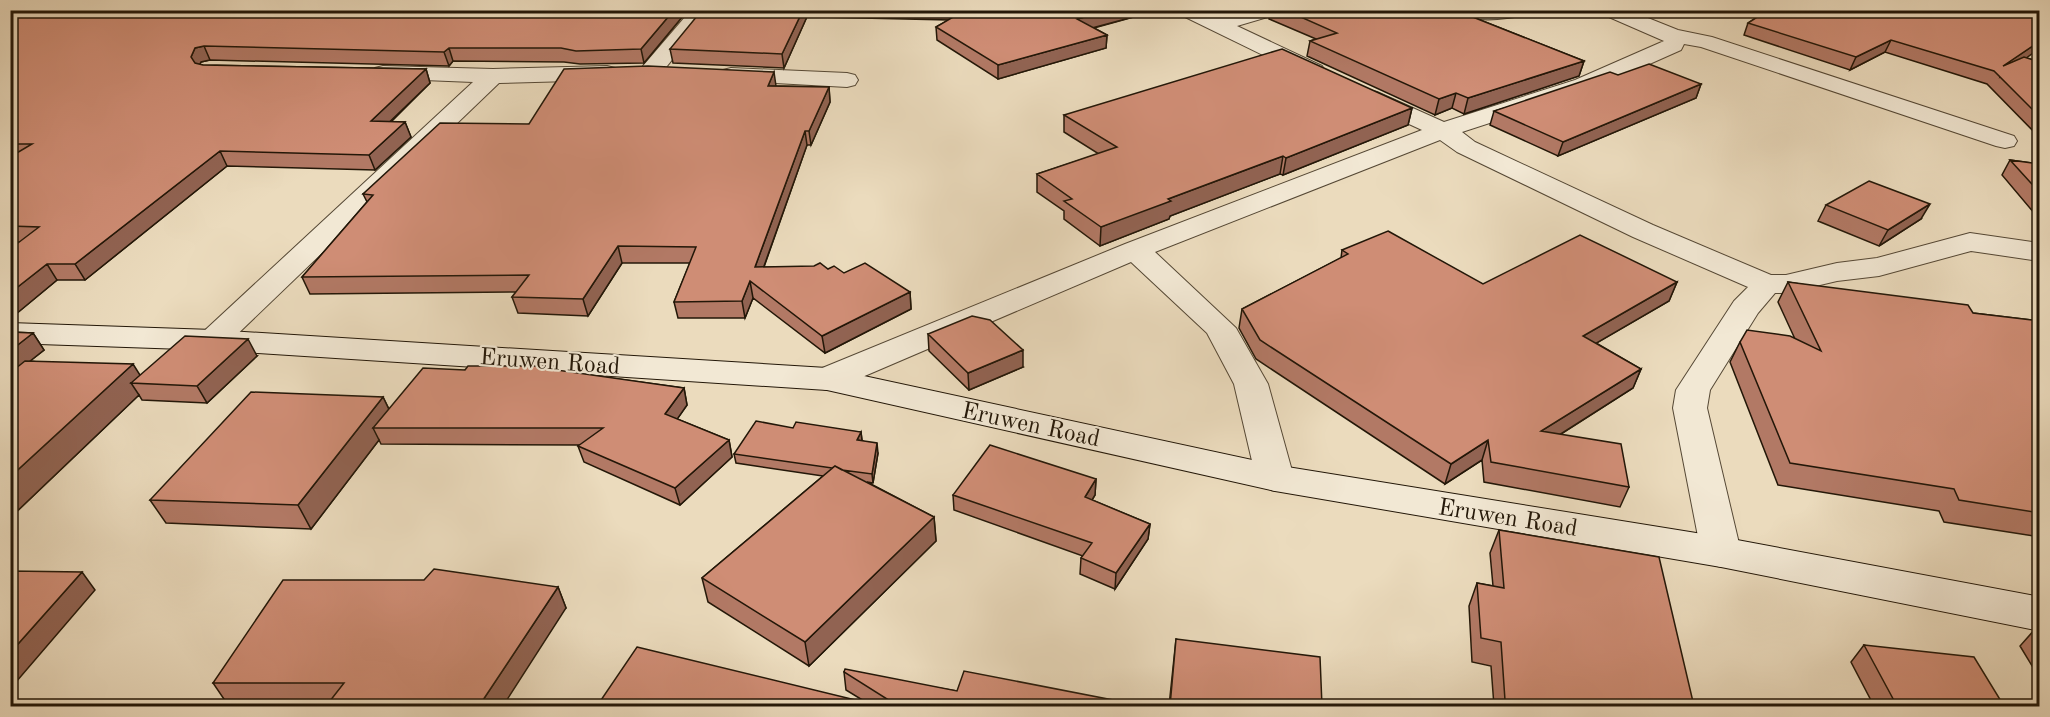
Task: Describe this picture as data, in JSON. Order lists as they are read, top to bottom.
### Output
{
  "streets": {
    "street": ["Eruwen Road"]
  }
}
